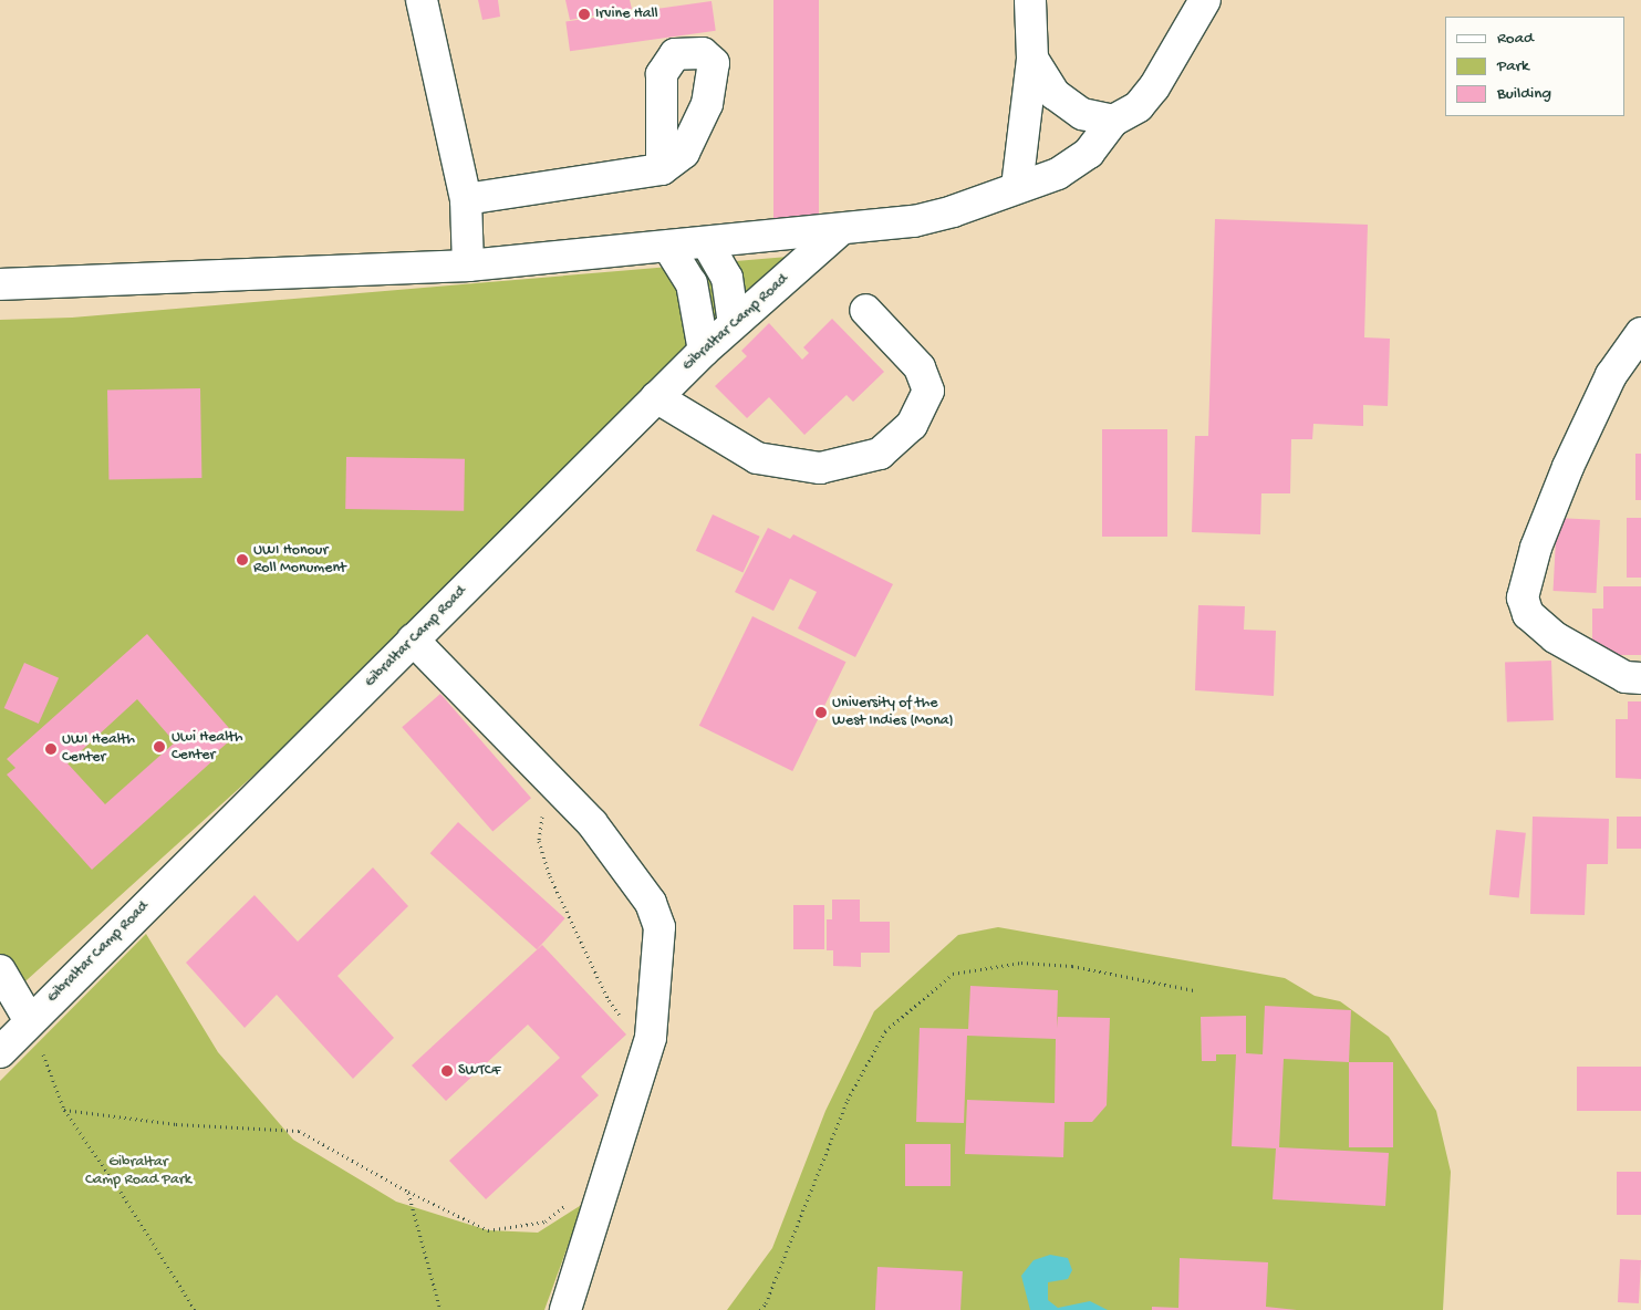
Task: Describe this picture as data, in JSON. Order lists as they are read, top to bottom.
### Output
{
  "streets": {
    "street": ["Gibraltar Camp Road"]
  },
  "parks": ["Gibraltar Camp Road Park"],
  "places": [
    "Irvine Hall",
    "UWI Honour Roll Monument",
    "University of the West Indies (Mona)",
    "Uwi Health Center",
    "UWI Health Center",
    "SWTCF"
  ],
  "legend": ["Road", "Park", "Building"]
}
